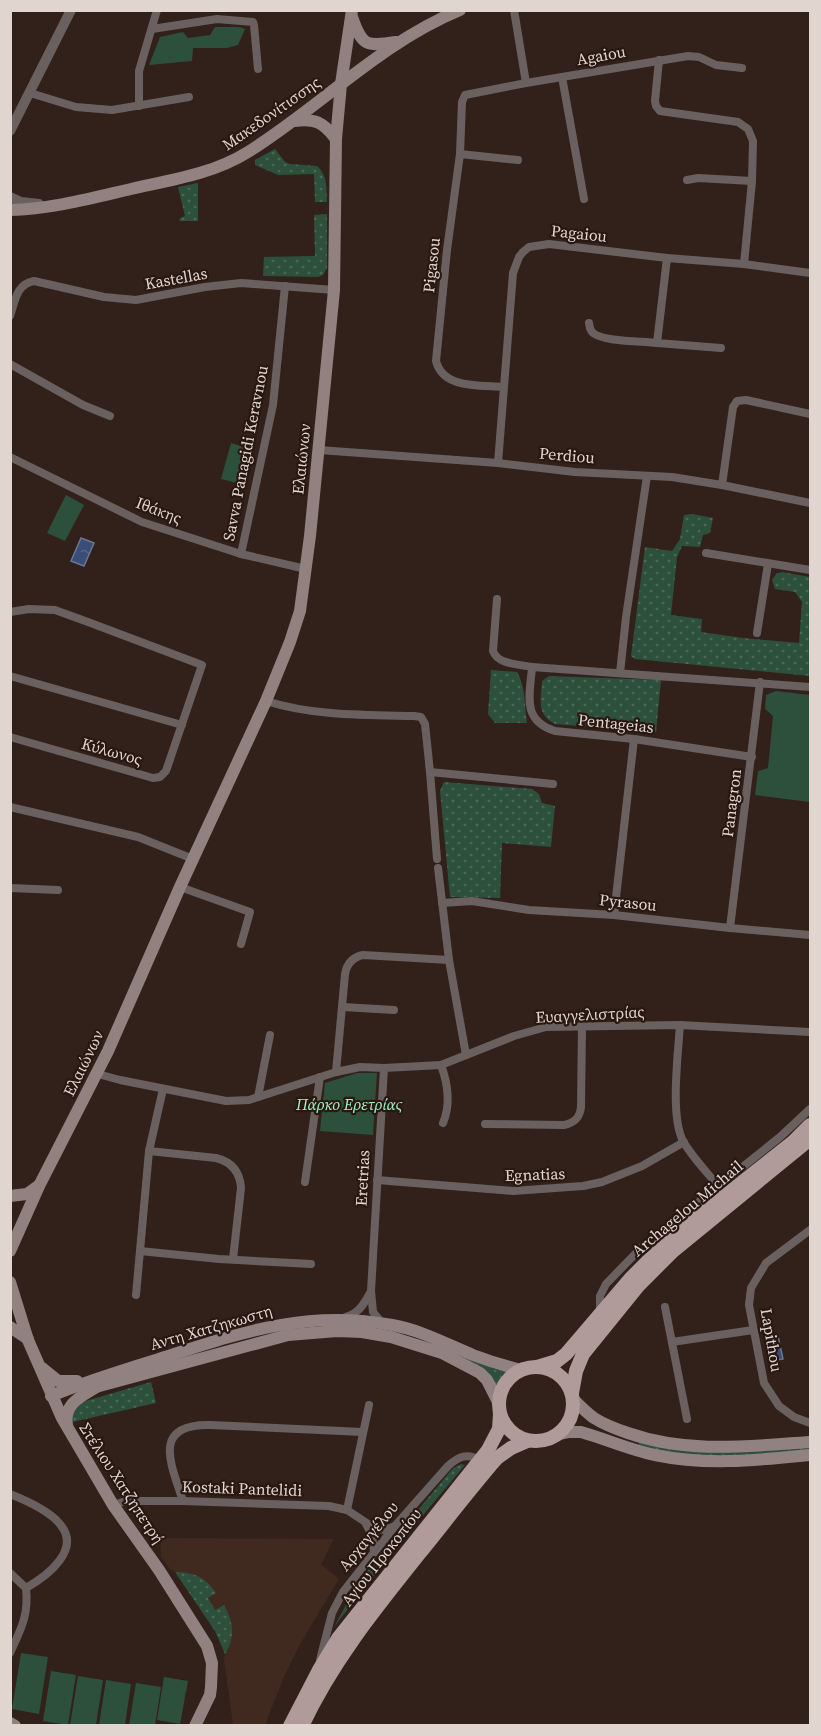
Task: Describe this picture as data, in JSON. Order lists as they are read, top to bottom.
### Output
{
  "streets": {
    "main road": [
      "Μακεδονίτισσης",
      "Ελαιώνων",
      "Archagelou Michail",
      "Αντη Χατζηκωστη",
      "Στέλιου Χατζηπετρή",
      "Αγίου Προκοπίου"
    ],
    "street": [
      "Agaiou",
      "Pagaiou",
      "Pigasou",
      "Kastellas",
      "Savva Panagidi Keravnou",
      "Perdiou",
      "Ιθάκης",
      "Pentageias",
      "Κύλωνος",
      "Panagron",
      "Pyrasou",
      "Ευαγγελιστρίας",
      "Egnatias",
      "Eretrias",
      "Lapithou",
      "Kostaki Pantelidi",
      "Αρχαγγέλου"
    ]
  },
  "crossings": [
    ["Agaiou", "Pigasou"],
    ["Μακεδονίτισσης", "Ελαιώνων"],
    ["Pagaiou", "Pigasou"],
    ["Pagaiou", "Perdiou"],
    ["Kastellas", "Savva Panagidi Keravnou"],
    ["Kastellas", "Ελαιώνων"],
    ["Savva Panagidi Keravnou", "Ιθάκης"],
    ["Perdiou", "Ελαιώνων"],
    ["Ελαιώνων", "Ιθάκης"],
    ["Ελαιώνων", "Ευαγγελιστρίας"],
    ["Pentageias", "Panagron"],
    ["Panagron", "Pyrasou"],
    ["Ευαγγελιστρίας", "Eretrias"],
    ["Egnatias", "Eretrias"],
    ["Eretrias", "Αντη Χατζηκωστη"],
    ["Archagelou Michail", "Αντη Χατζηκωστη"],
    ["Archagelou Michail", "Αγίου Προκοπίου"],
    ["Αντη Χατζηκωστη", "Στέλιου Χατζηπετρή"],
    ["Αντη Χατζηκωστη", "Αγίου Προκοπίου"],
    ["Στέλιου Χατζηπετρή", "Kostaki Pantelidi"],
    ["Kostaki Pantelidi", "Αρχαγγέλου"],
    ["Αρχαγγέλου", "Αγίου Προκοπίου"]
  ],
  "parks": ["Πάρκο Ερετρίας"]
}
